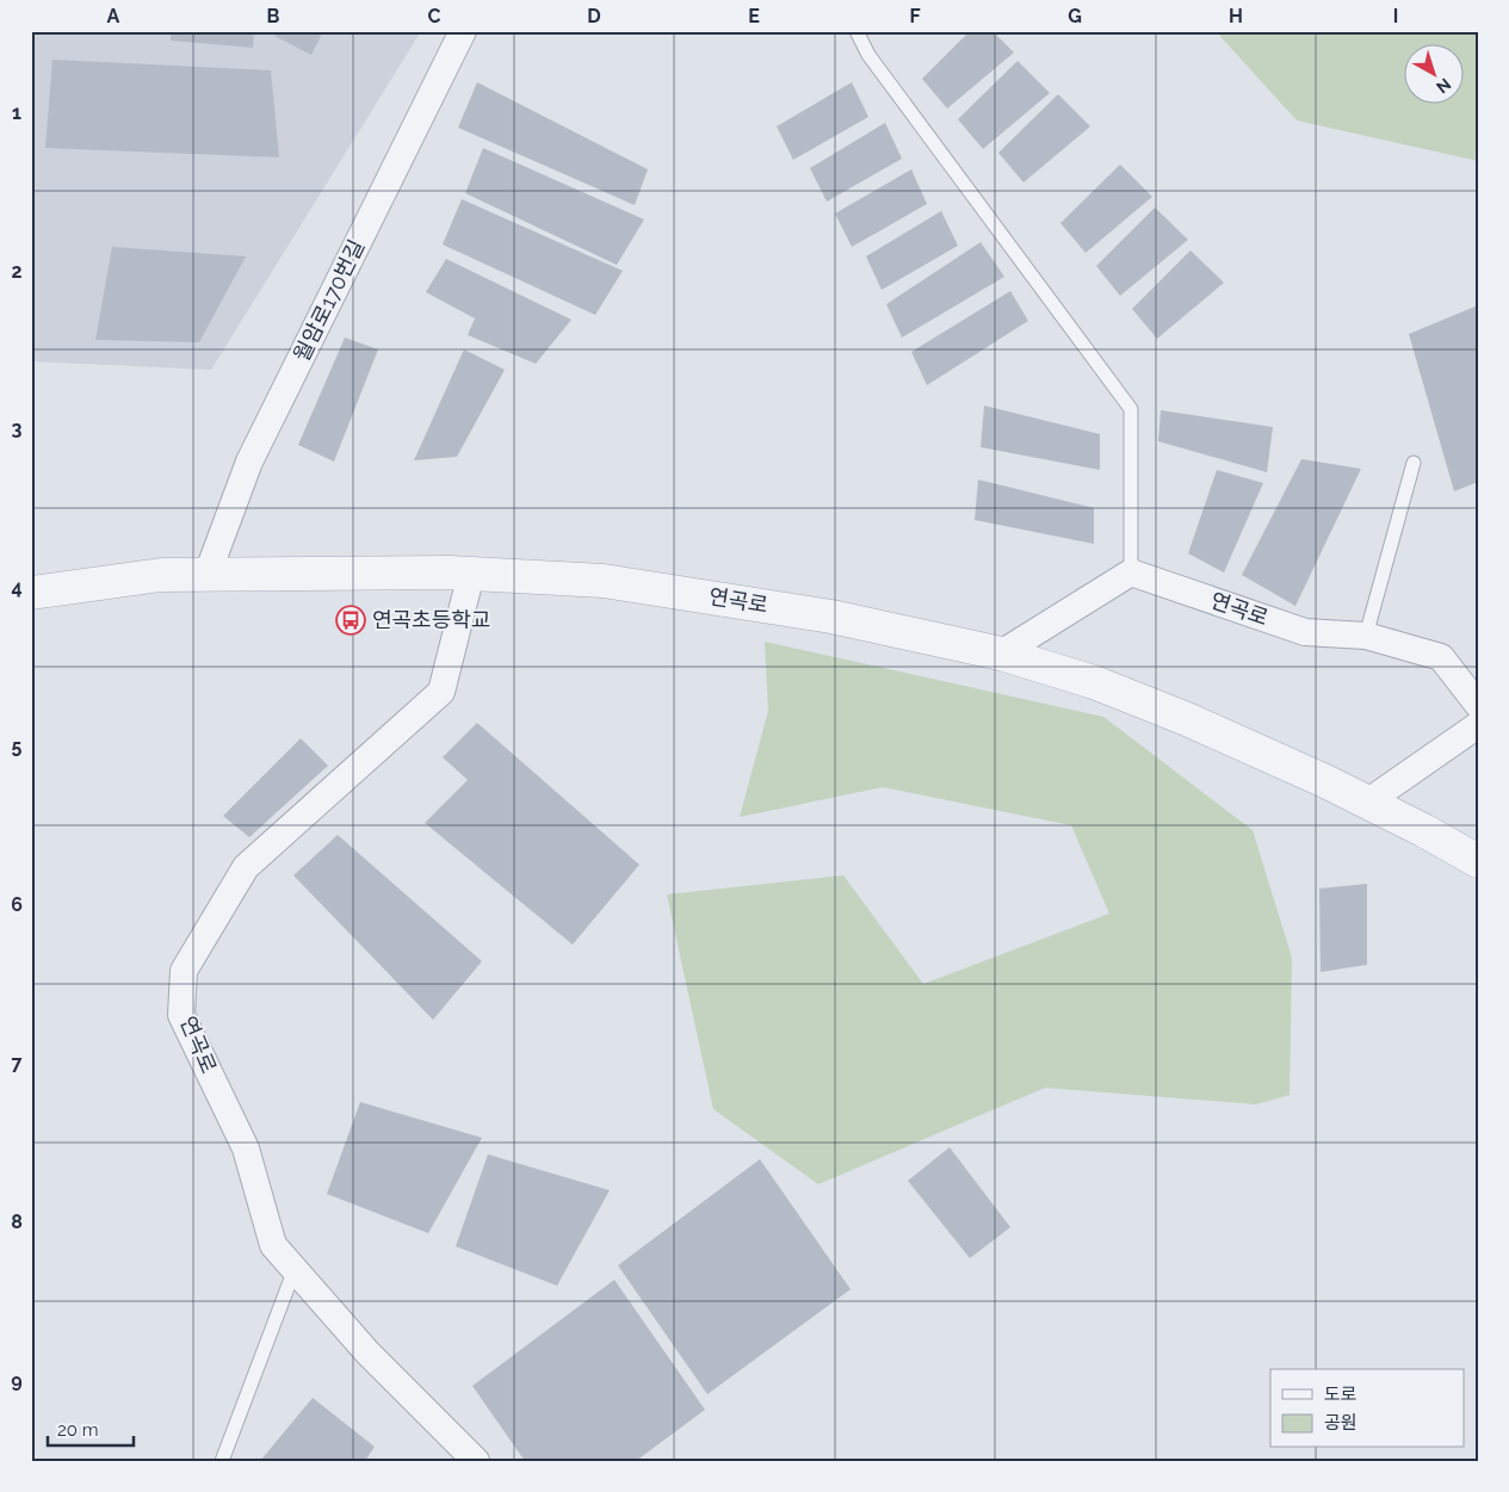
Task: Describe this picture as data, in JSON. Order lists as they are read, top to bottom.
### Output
{
  "streets": {
    "street": ["월암로170번길", "연곡로"]
  },
  "crossings": [
    ["월암로170번길", "연곡로"]
  ],
  "places": {
    "bus stop": ["연곡초등학교"]
  },
  "legend": ["도로", "공원"],
  "scale_bar": "20 m",
  "north": "bottom right",
  "grid": {
    "columns": [
      "A",
      "B",
      "C",
      "D",
      "E",
      "F",
      "G",
      "H",
      "I"
    ],
    "rows": [
      "1",
      "2",
      "3",
      "4",
      "5",
      "6",
      "7",
      "8",
      "9"
    ]
  }
}
